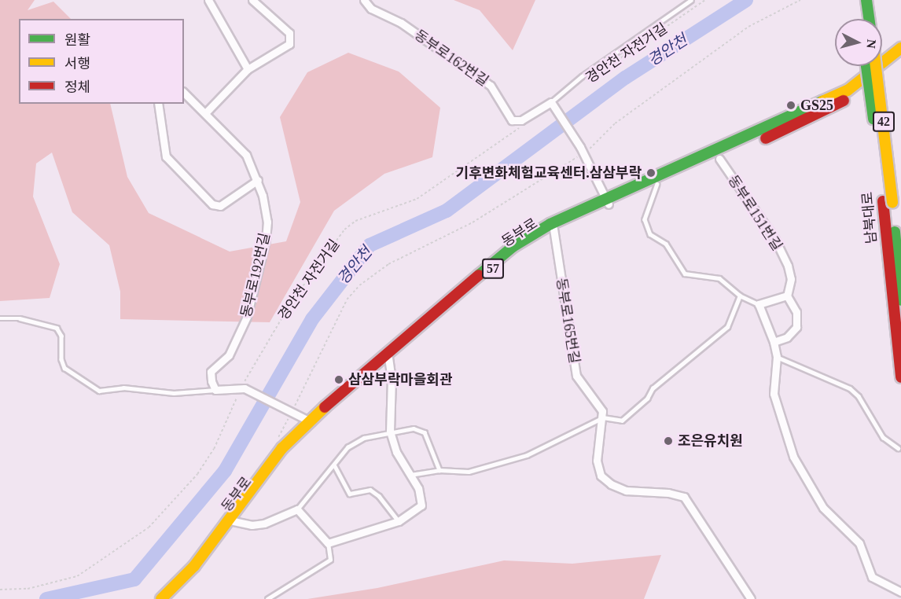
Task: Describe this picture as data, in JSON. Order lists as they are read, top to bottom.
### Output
{
  "streets": {
    "main road": [
      "42",
      "남북대로",
      "동부로",
      "57"
    ],
    "street": [
      "동부로162번길",
      "동부로151번길",
      "동부로192번길",
      "동부로165번길"
    ],
    "path": ["경안천 자전거길"]
  },
  "crossings": [
    ["동부로151번길", "동부로"],
    ["동부로", "동부로165번길"]
  ],
  "water": ["경안천"],
  "places": [
    "GS25",
    "기후변화체험교육센터.삼삼부락",
    "삼삼부락마을회관",
    "조은유치원"
  ],
  "legend": ["원활", "서행", "정체"],
  "north": "right"
}
